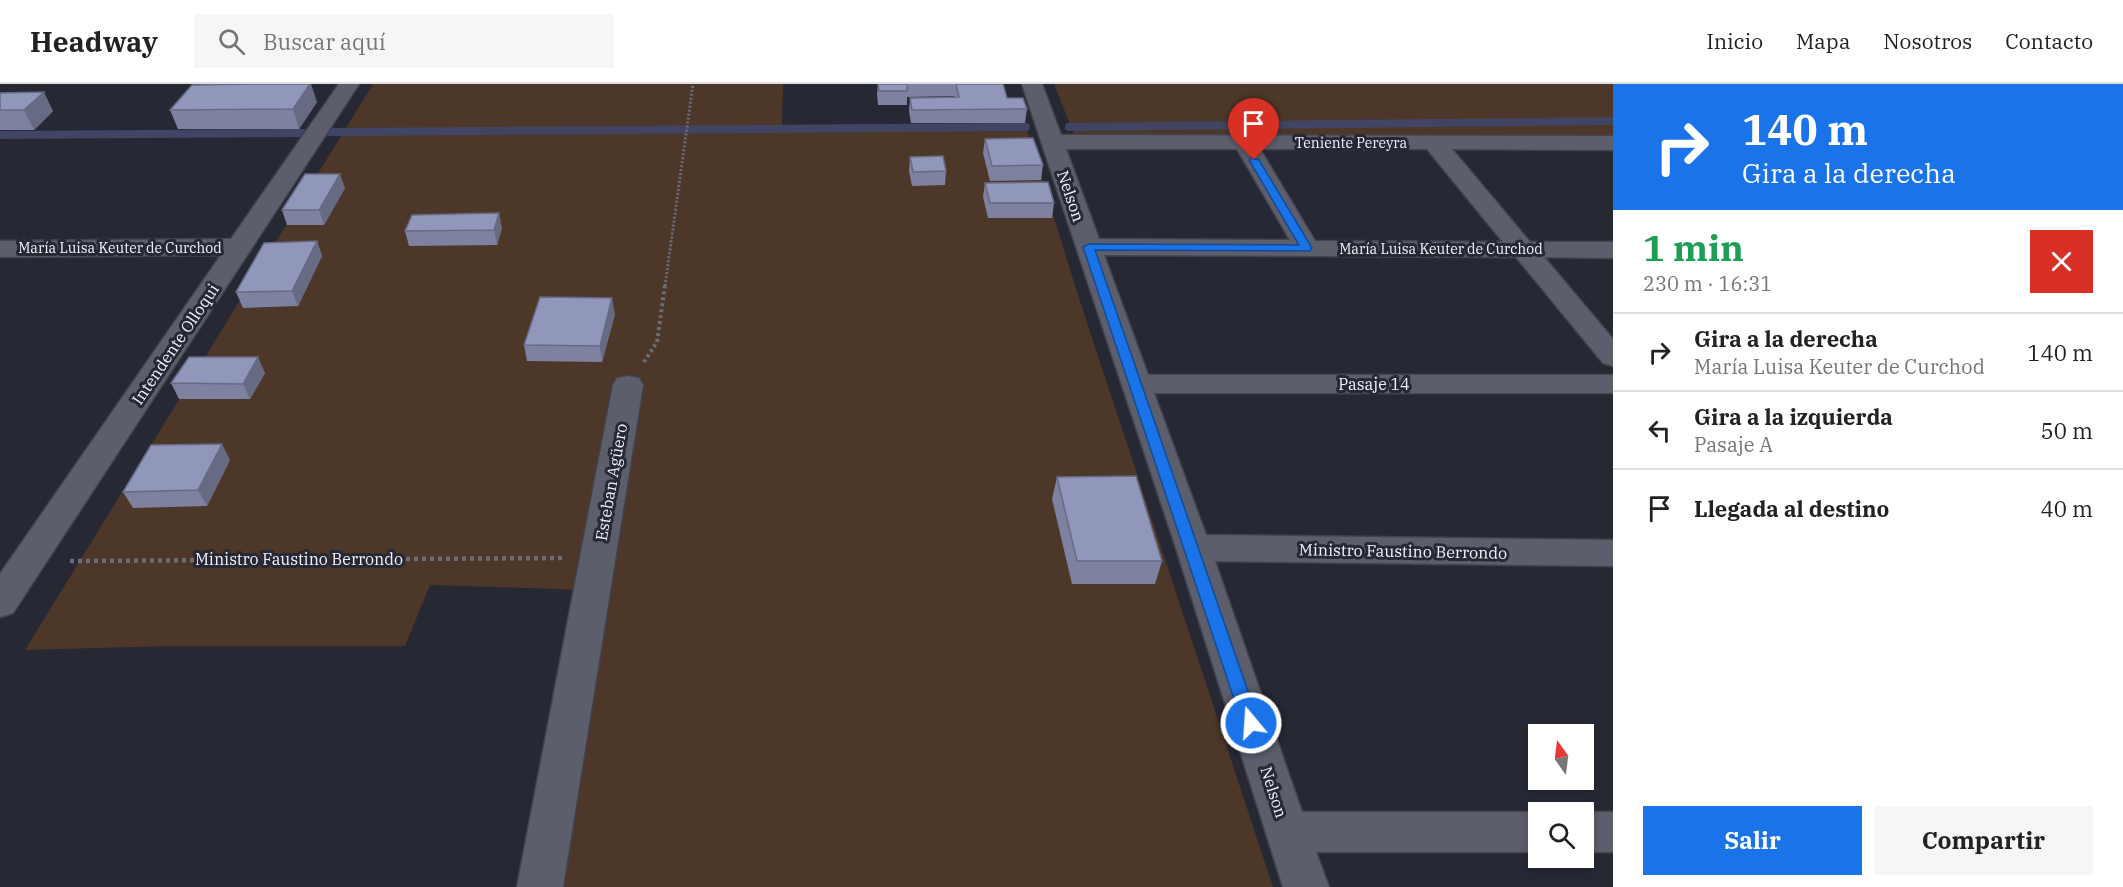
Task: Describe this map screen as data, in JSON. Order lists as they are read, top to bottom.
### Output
{
  "streets": {
    "street": [
      "Teniente Pereyra",
      "Nelson",
      "María Luisa Keuter de Curchod",
      "Intendente Olloqui",
      "Pasaje 14",
      "Esteban Agüero",
      "Ministro Faustino Berrondo"
    ]
  },
  "crossings": [
    ["Teniente Pereyra", "Nelson"],
    ["Nelson", "María Luisa Keuter de Curchod"],
    ["Nelson", "Pasaje 14"],
    ["Nelson", "Ministro Faustino Berrondo"],
    ["María Luisa Keuter de Curchod", "Intendente Olloqui"],
    ["Intendente Olloqui", "Ministro Faustino Berrondo"],
    ["Esteban Agüero", "Ministro Faustino Berrondo"]
  ],
  "north": "top",
  "page": {
    "header": "Headway",
    "search": "Buscar aquí",
    "nav": [
      "Inicio",
      "Mapa",
      "Nosotros",
      "Contacto"
    ],
    "turn": ["140 m", "Gira a la derecha"],
    "heading": ["1 min", "230 m · 16:31"],
    "list": [
      {
        "name": "Gira a la derecha",
        "note": "María Luisa Keuter de Curchod",
        "value": "140 m"
      },
      {
        "name": "Gira a la izquierda",
        "note": "Pasaje A",
        "value": "50 m"
      },
      {
        "name": "Llegada al destino",
        "value": "40 m"
      }
    ],
    "buttons": ["Salir", "Compartir"]
  }
}
